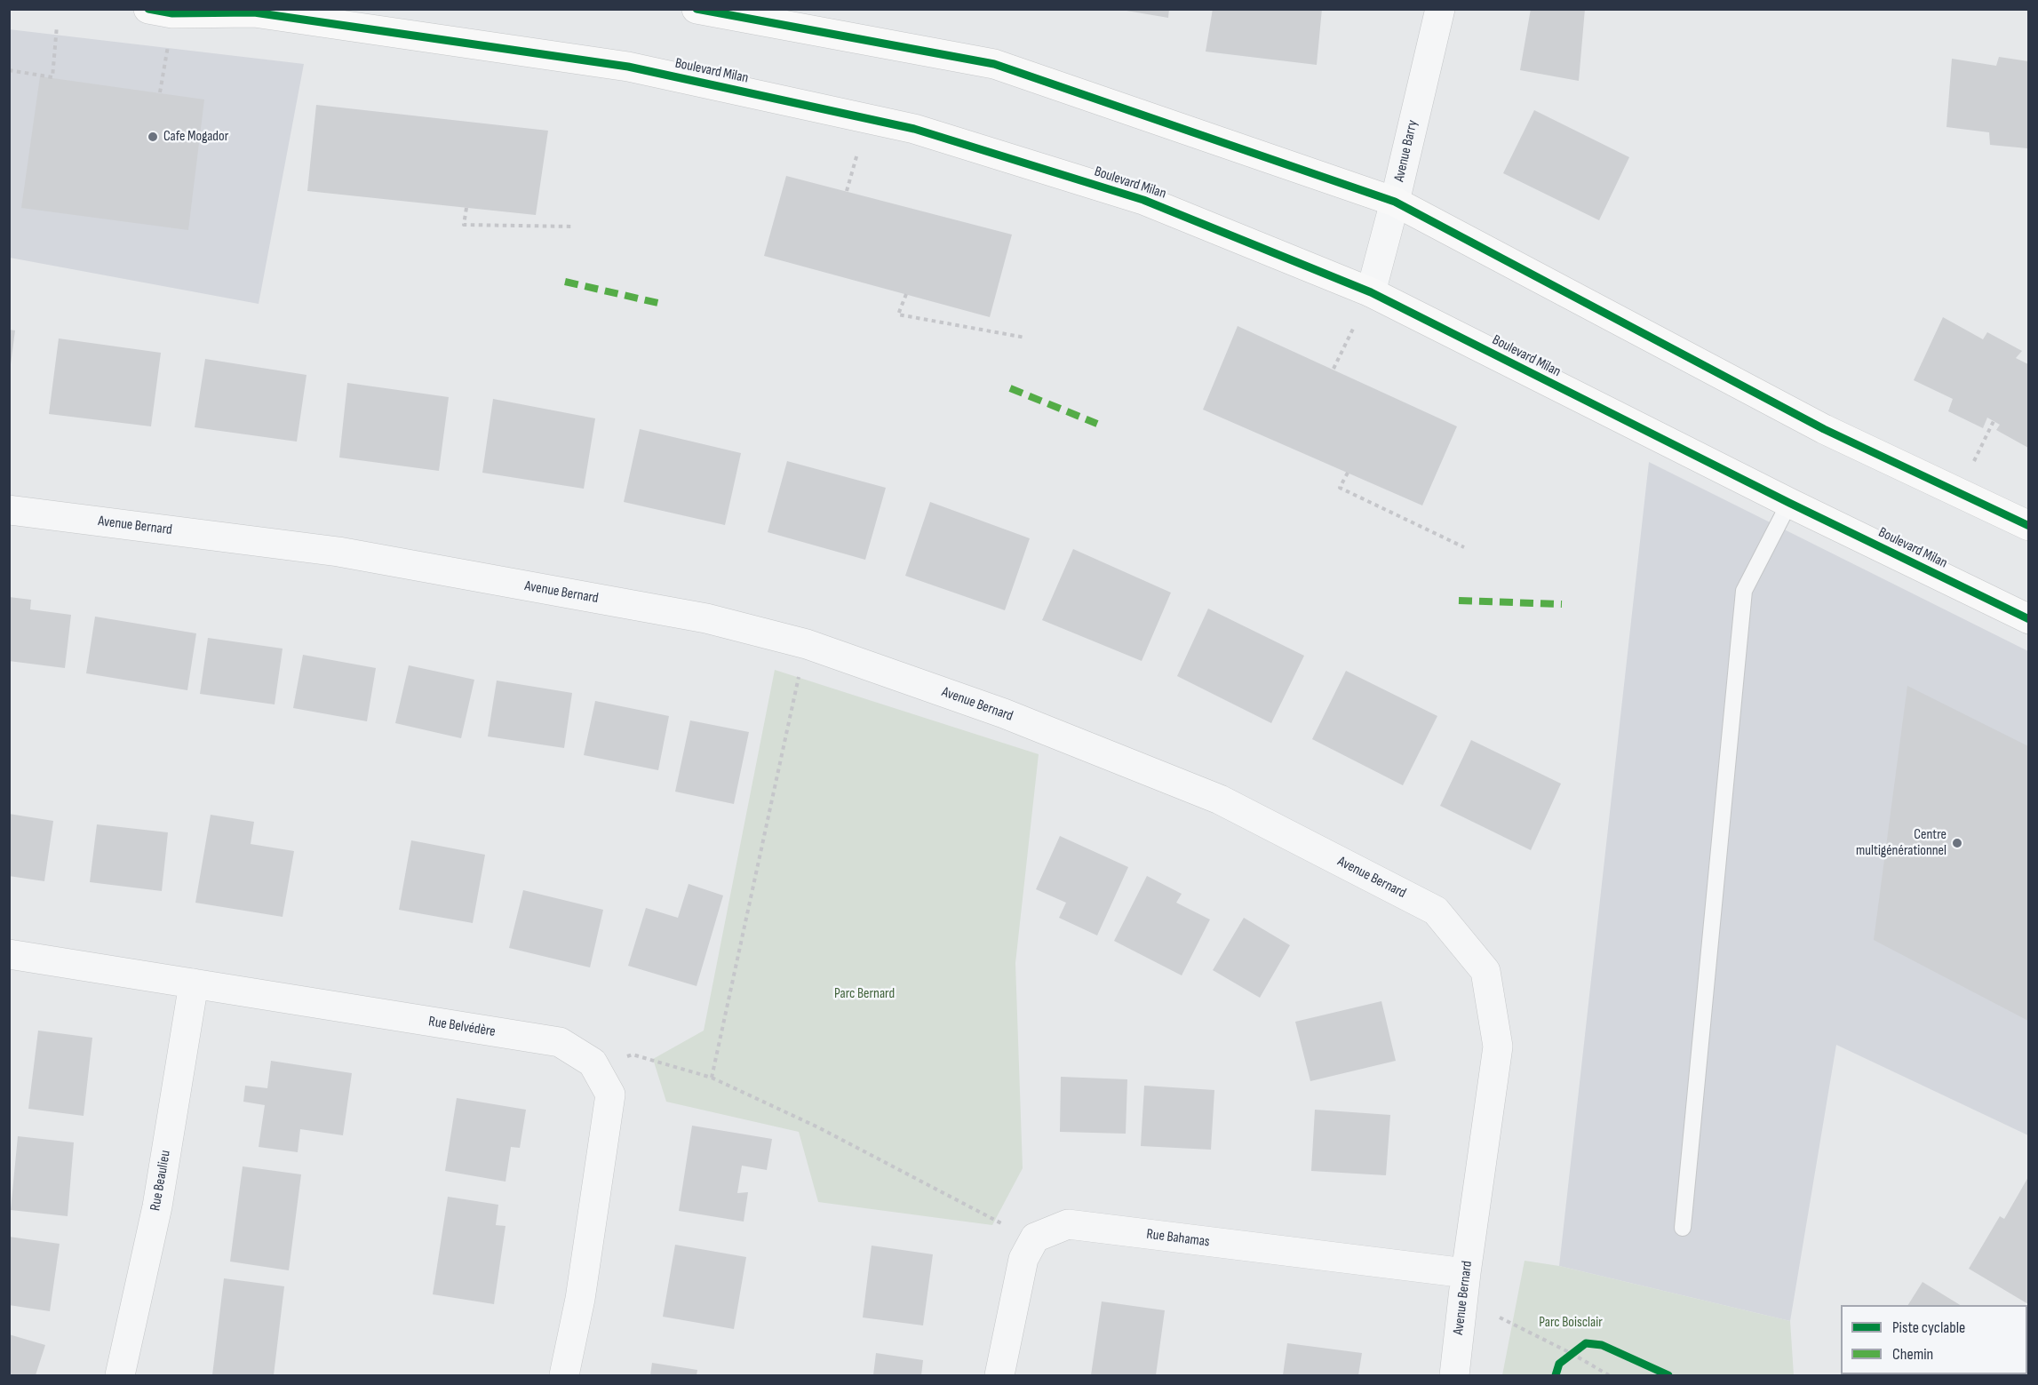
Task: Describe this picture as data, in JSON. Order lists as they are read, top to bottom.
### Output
{
  "streets": {
    "main road": ["Boulevard Milan"],
    "street": [
      "Avenue Barry",
      "Avenue Bernard",
      "Rue Belvédère",
      "Rue Beaulieu",
      "Rue Bahamas"
    ]
  },
  "crossings": [
    ["Boulevard Milan", "Avenue Barry"],
    ["Avenue Bernard", "Rue Bahamas"],
    ["Rue Belvédère", "Rue Beaulieu"]
  ],
  "parks": ["Parc Bernard", "Parc Boisclair"],
  "places": ["Cafe Mogador", "Centre multigénérationnel"],
  "legend": ["Piste cyclable", "Chemin"]
}
